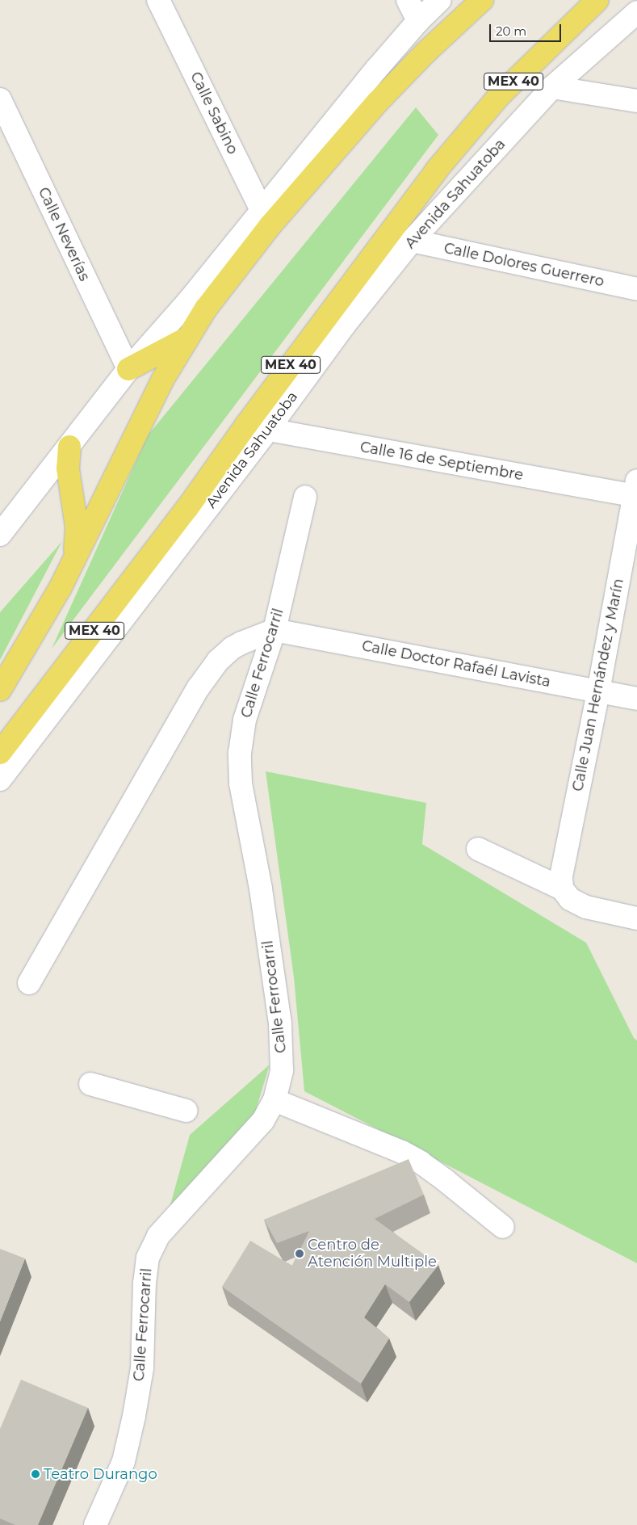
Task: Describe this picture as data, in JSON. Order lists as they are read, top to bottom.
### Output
{
  "streets": {
    "main road": ["MEX 40", "Avenida Sahuatoba"],
    "street": [
      "Calle Sabino",
      "Calle Neverías",
      "Calle Dolores Guerrero",
      "Calle 16 de Septiembre",
      "Calle Ferrocarril",
      "Calle Doctor Rafaél Lavista",
      "Calle Juan Hernández y Marín"
    ]
  },
  "crossings": [
    ["MEX 40", "Calle Sabino"],
    ["Avenida Sahuatoba", "Calle Dolores Guerrero"],
    ["Avenida Sahuatoba", "Calle 16 de Septiembre"],
    ["Calle 16 de Septiembre", "Calle Juan Hernández y Marín"],
    ["Calle Ferrocarril", "Calle Doctor Rafaél Lavista"],
    ["Calle Doctor Rafaél Lavista", "Calle Juan Hernández y Marín"]
  ],
  "places": ["Centro de Atención Multiple", "Teatro Durango"],
  "scale_bar": "20 m"
}
